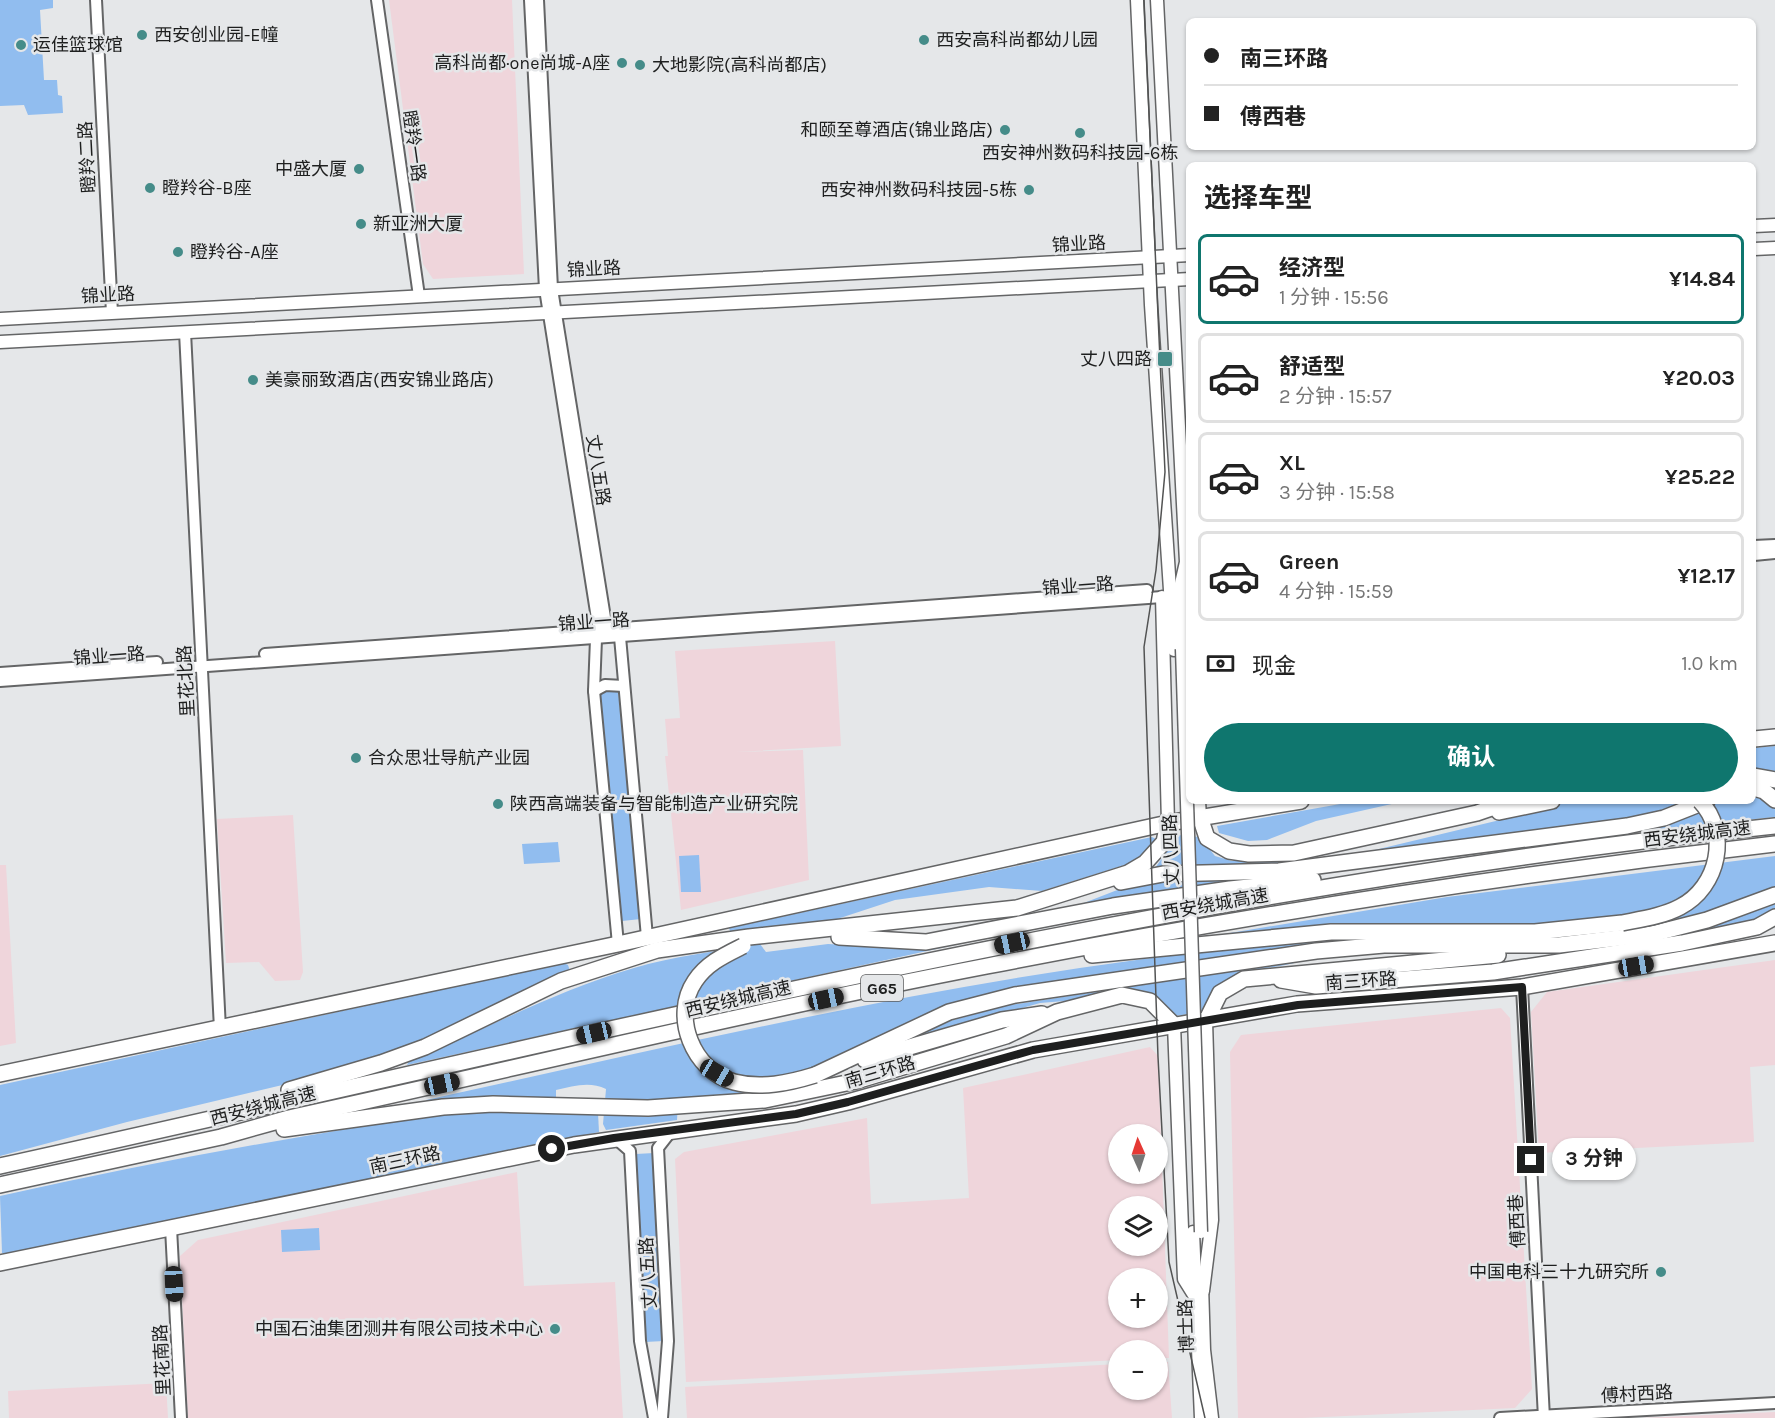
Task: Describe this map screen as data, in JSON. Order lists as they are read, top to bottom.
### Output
{
  "streets": {
    "highway": ["西安绕城高速", "南三环路", "G65"],
    "main road": ["锦业路", "丈八四路", "博士路"],
    "street": [
      "瞪羚一路",
      "瞪羚二路",
      "丈八五路",
      "锦业一路",
      "里花北路",
      "傅西巷",
      "里花南路",
      "傅村西路"
    ]
  },
  "crossings": [
    ["瞪羚一路", "锦业路"],
    ["瞪羚二路", "锦业路"],
    ["锦业路", "丈八五路"],
    ["锦业路", "丈八四路"],
    ["丈八五路", "锦业一路"],
    ["丈八五路", "南三环路"],
    ["锦业一路", "里花北路"],
    ["锦业一路", "丈八四路"],
    ["丈八四路", "博士路"],
    ["南三环路", "傅西巷"],
    ["南三环路", "里花南路"],
    ["傅西巷", "傅村西路"]
  ],
  "places": {
    "other": [
      "西安创业园-E幢",
      "西安高科尚都幼儿园",
      "运佳篮球馆",
      "高科尚都·one尚城-A座",
      "大地影院(高科尚都店)",
      "和颐至尊酒店(锦业路店)",
      "西安神州数码科技园-6栋",
      "中盛大厦",
      "瞪羚谷-B座",
      "西安神州数码科技园-5栋",
      "新亚洲大厦",
      "瞪羚谷-A座",
      "美豪丽致酒店(西安锦业路店)",
      "合众思壮导航产业园",
      "陕西高端装备与智能制造产业研究院",
      "中国电科三十九研究所",
      "中国石油集团测井有限公司技术中心"
    ],
    "transit": ["丈八四路"]
  },
  "north": "top",
  "page": {
    "banner": ["南三环路", "傅西巷"],
    "heading": "选择车型",
    "list": [
      {
        "name": "经济型",
        "note": "1 分钟 · 15:56",
        "value": "¥14.84"
      },
      {
        "name": "舒适型",
        "note": "2 分钟 · 15:57",
        "value": "¥20.03"
      },
      {
        "name": "XL",
        "note": "3 分钟 · 15:58",
        "value": "¥25.22"
      },
      {
        "name": "Green",
        "note": "4 分钟 · 15:59",
        "value": "¥12.17"
      }
    ],
    "pay": ["现金", "1.0 km"],
    "buttons": "确认",
    "map_buttons": ["+", "−"],
    "bubble": "3 分钟"
  }
}
